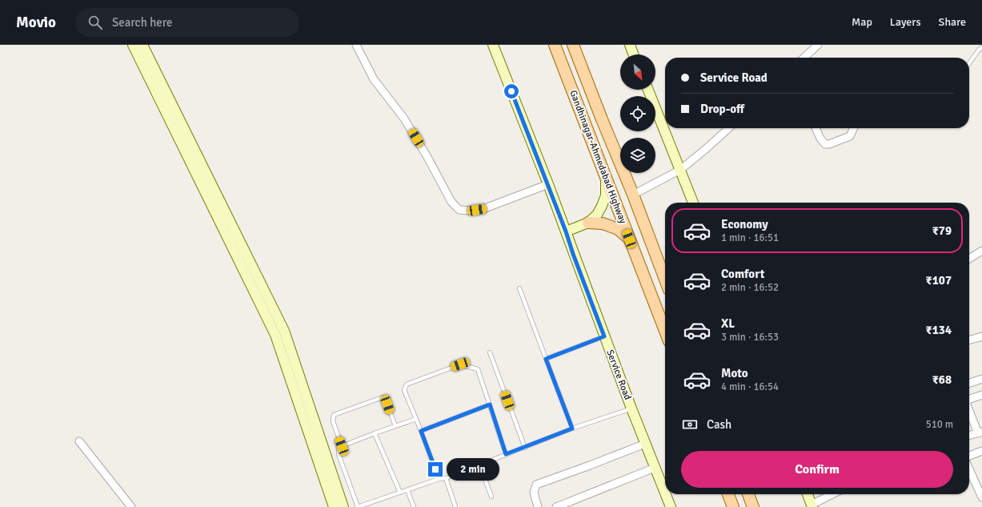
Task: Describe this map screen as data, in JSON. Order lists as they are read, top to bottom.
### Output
{
  "streets": {
    "main road": ["Gandhinagar-Ahmedabad Highway"],
    "street": ["Service Road"]
  },
  "north": "bottom right",
  "page": {
    "header": "Movio",
    "search": "Search here",
    "nav": ["Map", "Layers", "Share"],
    "banner": ["Service Road", "Drop-off"],
    "list": [
      {
        "name": "Economy",
        "note": "1 min · 16:51",
        "value": "₹79"
      },
      {
        "name": "Comfort",
        "note": "2 min · 16:52",
        "value": "₹107"
      },
      {
        "name": "XL",
        "note": "3 min · 16:53",
        "value": "₹134"
      },
      {
        "name": "Moto",
        "note": "4 min · 16:54",
        "value": "₹68"
      }
    ],
    "pay": ["Cash", "510 m"],
    "buttons": "Confirm",
    "bubble": "2 min"
  }
}
